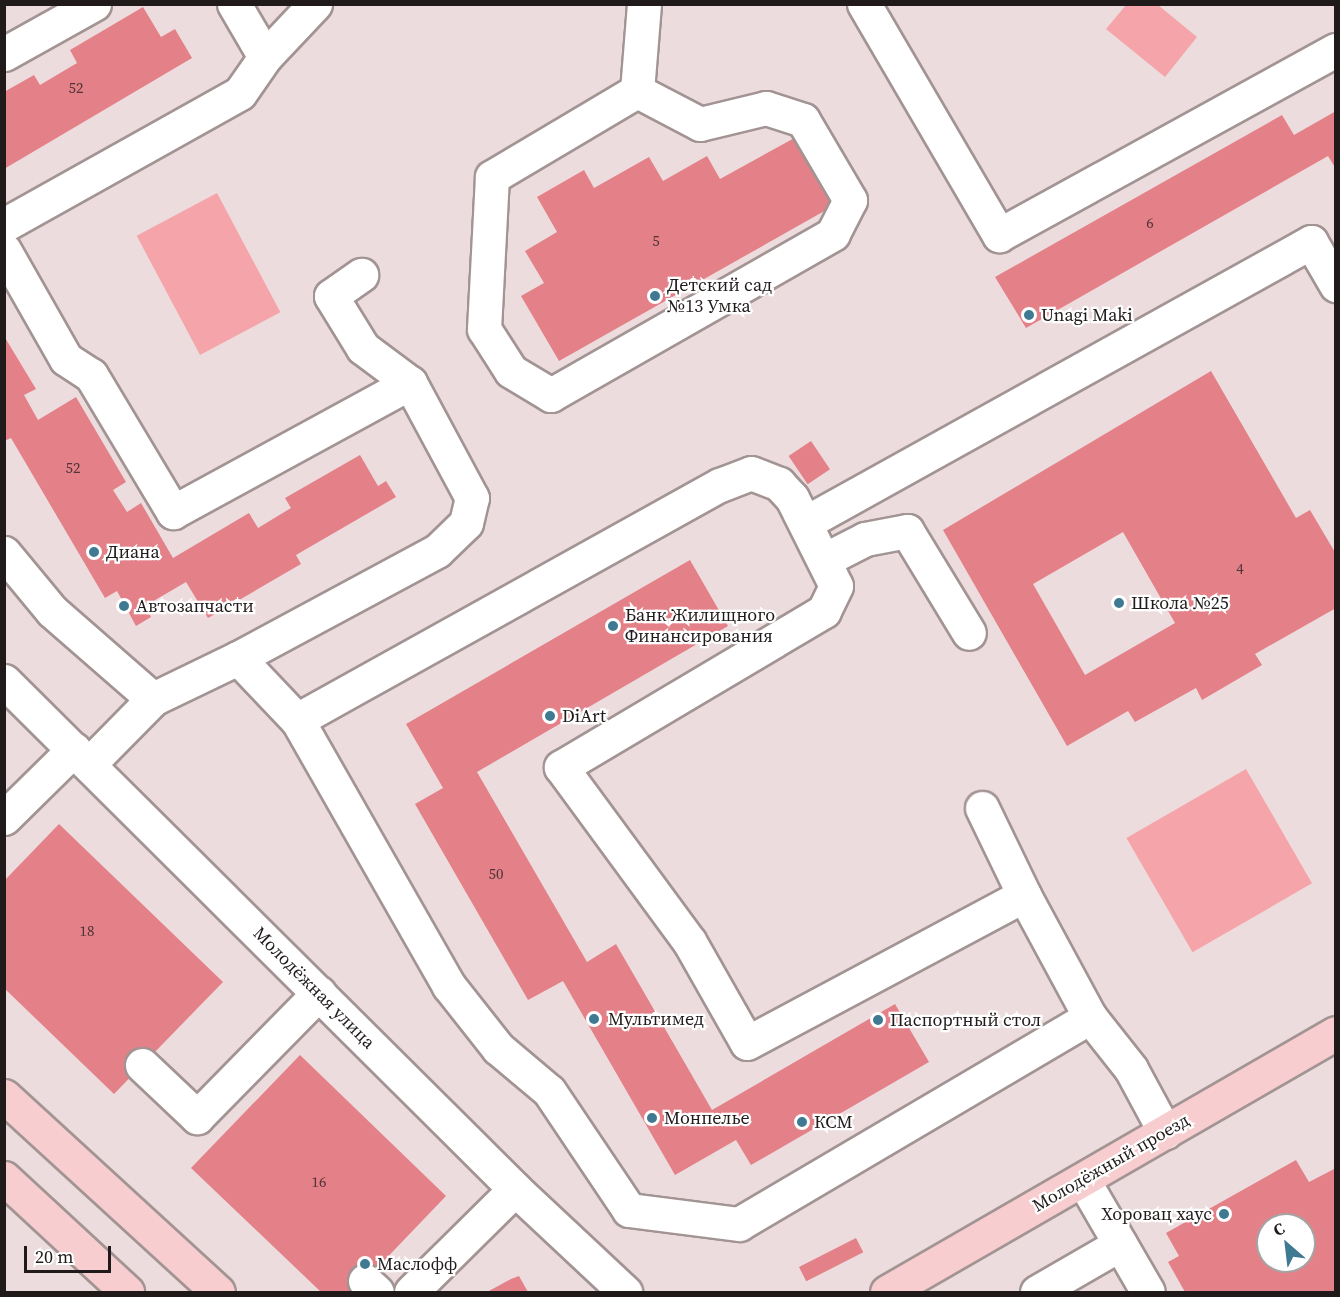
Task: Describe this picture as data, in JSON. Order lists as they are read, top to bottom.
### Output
{
  "streets": {
    "main road": ["Молодёжный проезд"],
    "street": ["Молодёжная улица"]
  },
  "places": [
    "Детский сад №13 Умка",
    "Unagi Maki",
    "Диана",
    "Школа №25",
    "Автозапчасти",
    "Банк Жилищного Финансирования",
    "DiArt",
    "Мультимед",
    "Паспортный стол",
    "Монпелье",
    "КСМ",
    "Хоровац хаус",
    "Маслофф"
  ],
  "house_numbers": [
    "52",
    "6",
    "5",
    "52",
    "4",
    "50",
    "18",
    "16"
  ],
  "scale_bar": "20 m",
  "north": "top left"
}
